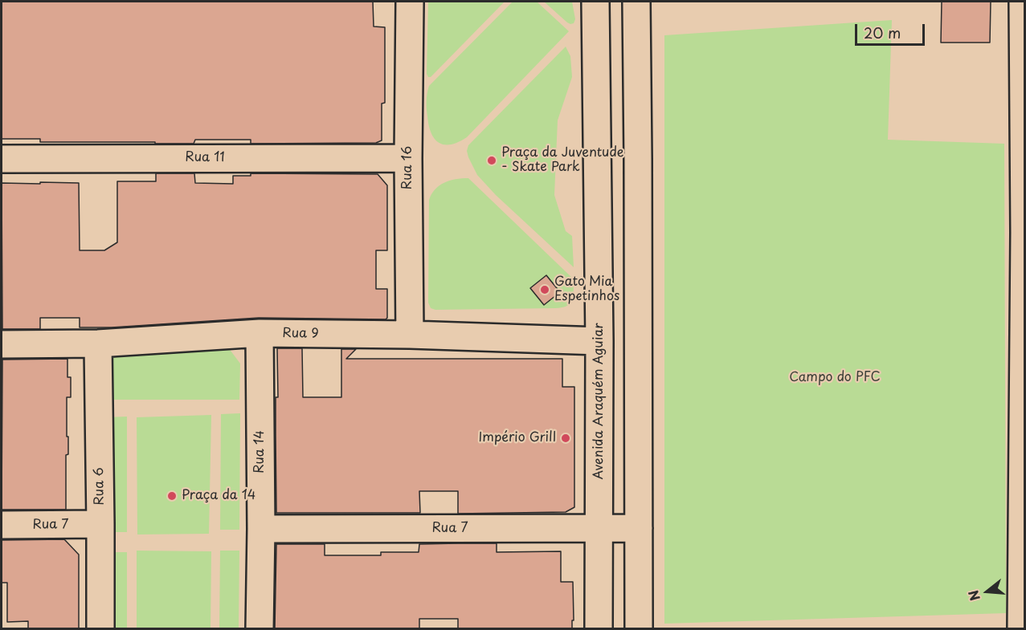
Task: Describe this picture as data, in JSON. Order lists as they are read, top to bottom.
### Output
{
  "streets": {
    "street": [
      "Rua 11",
      "Rua 16",
      "Rua 9",
      "Avenida Araquém Aguiar",
      "Rua 14",
      "Rua 6",
      "Rua 7"
    ]
  },
  "crossings": [
    ["Rua 11", "Rua 16"],
    ["Rua 16", "Rua 9"],
    ["Rua 9", "Avenida Araquém Aguiar"],
    ["Rua 9", "Rua 14"],
    ["Rua 9", "Rua 6"],
    ["Avenida Araquém Aguiar", "Rua 7"],
    ["Rua 14", "Rua 7"],
    ["Rua 6", "Rua 7"]
  ],
  "parks": ["Campo do PFC"],
  "places": [
    "Praça da Juventude - Skate Park",
    "Gato Mia Espetinhos",
    "Império Grill",
    "Praça da 14"
  ],
  "scale_bar": "20 m",
  "north": "left"
}
